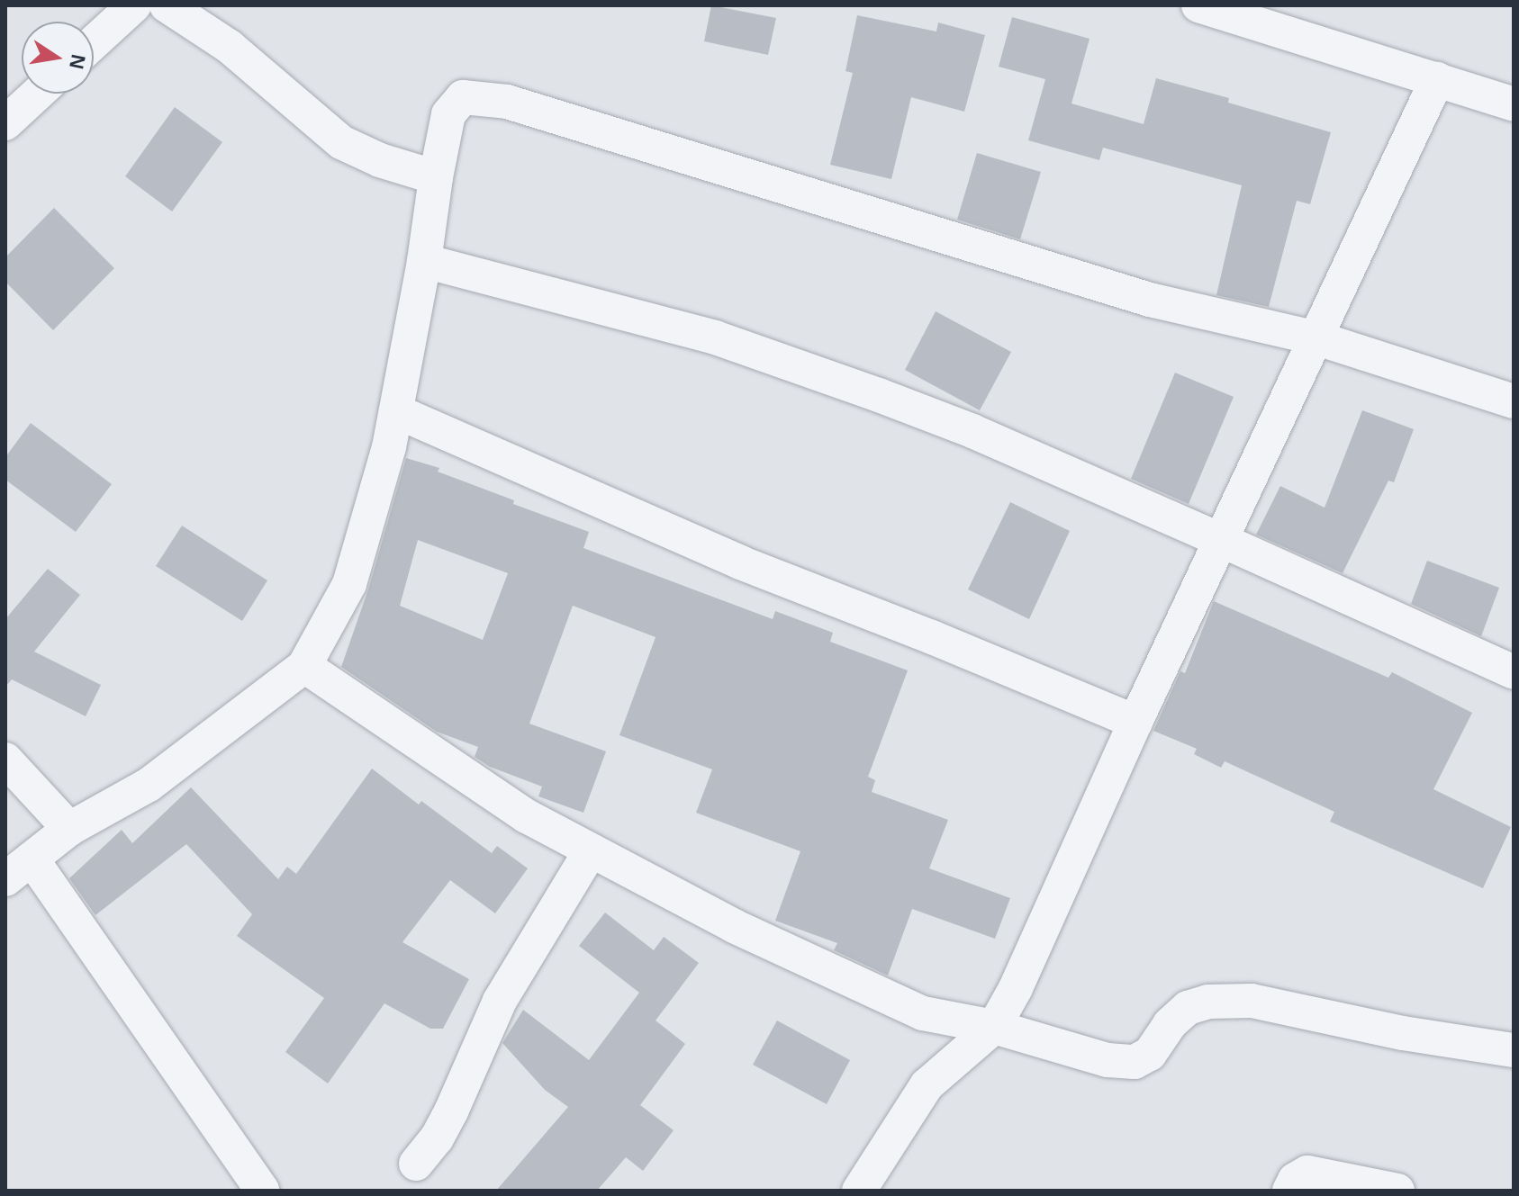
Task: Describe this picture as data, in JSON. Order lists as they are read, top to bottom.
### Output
{
  "north": "right"
}
